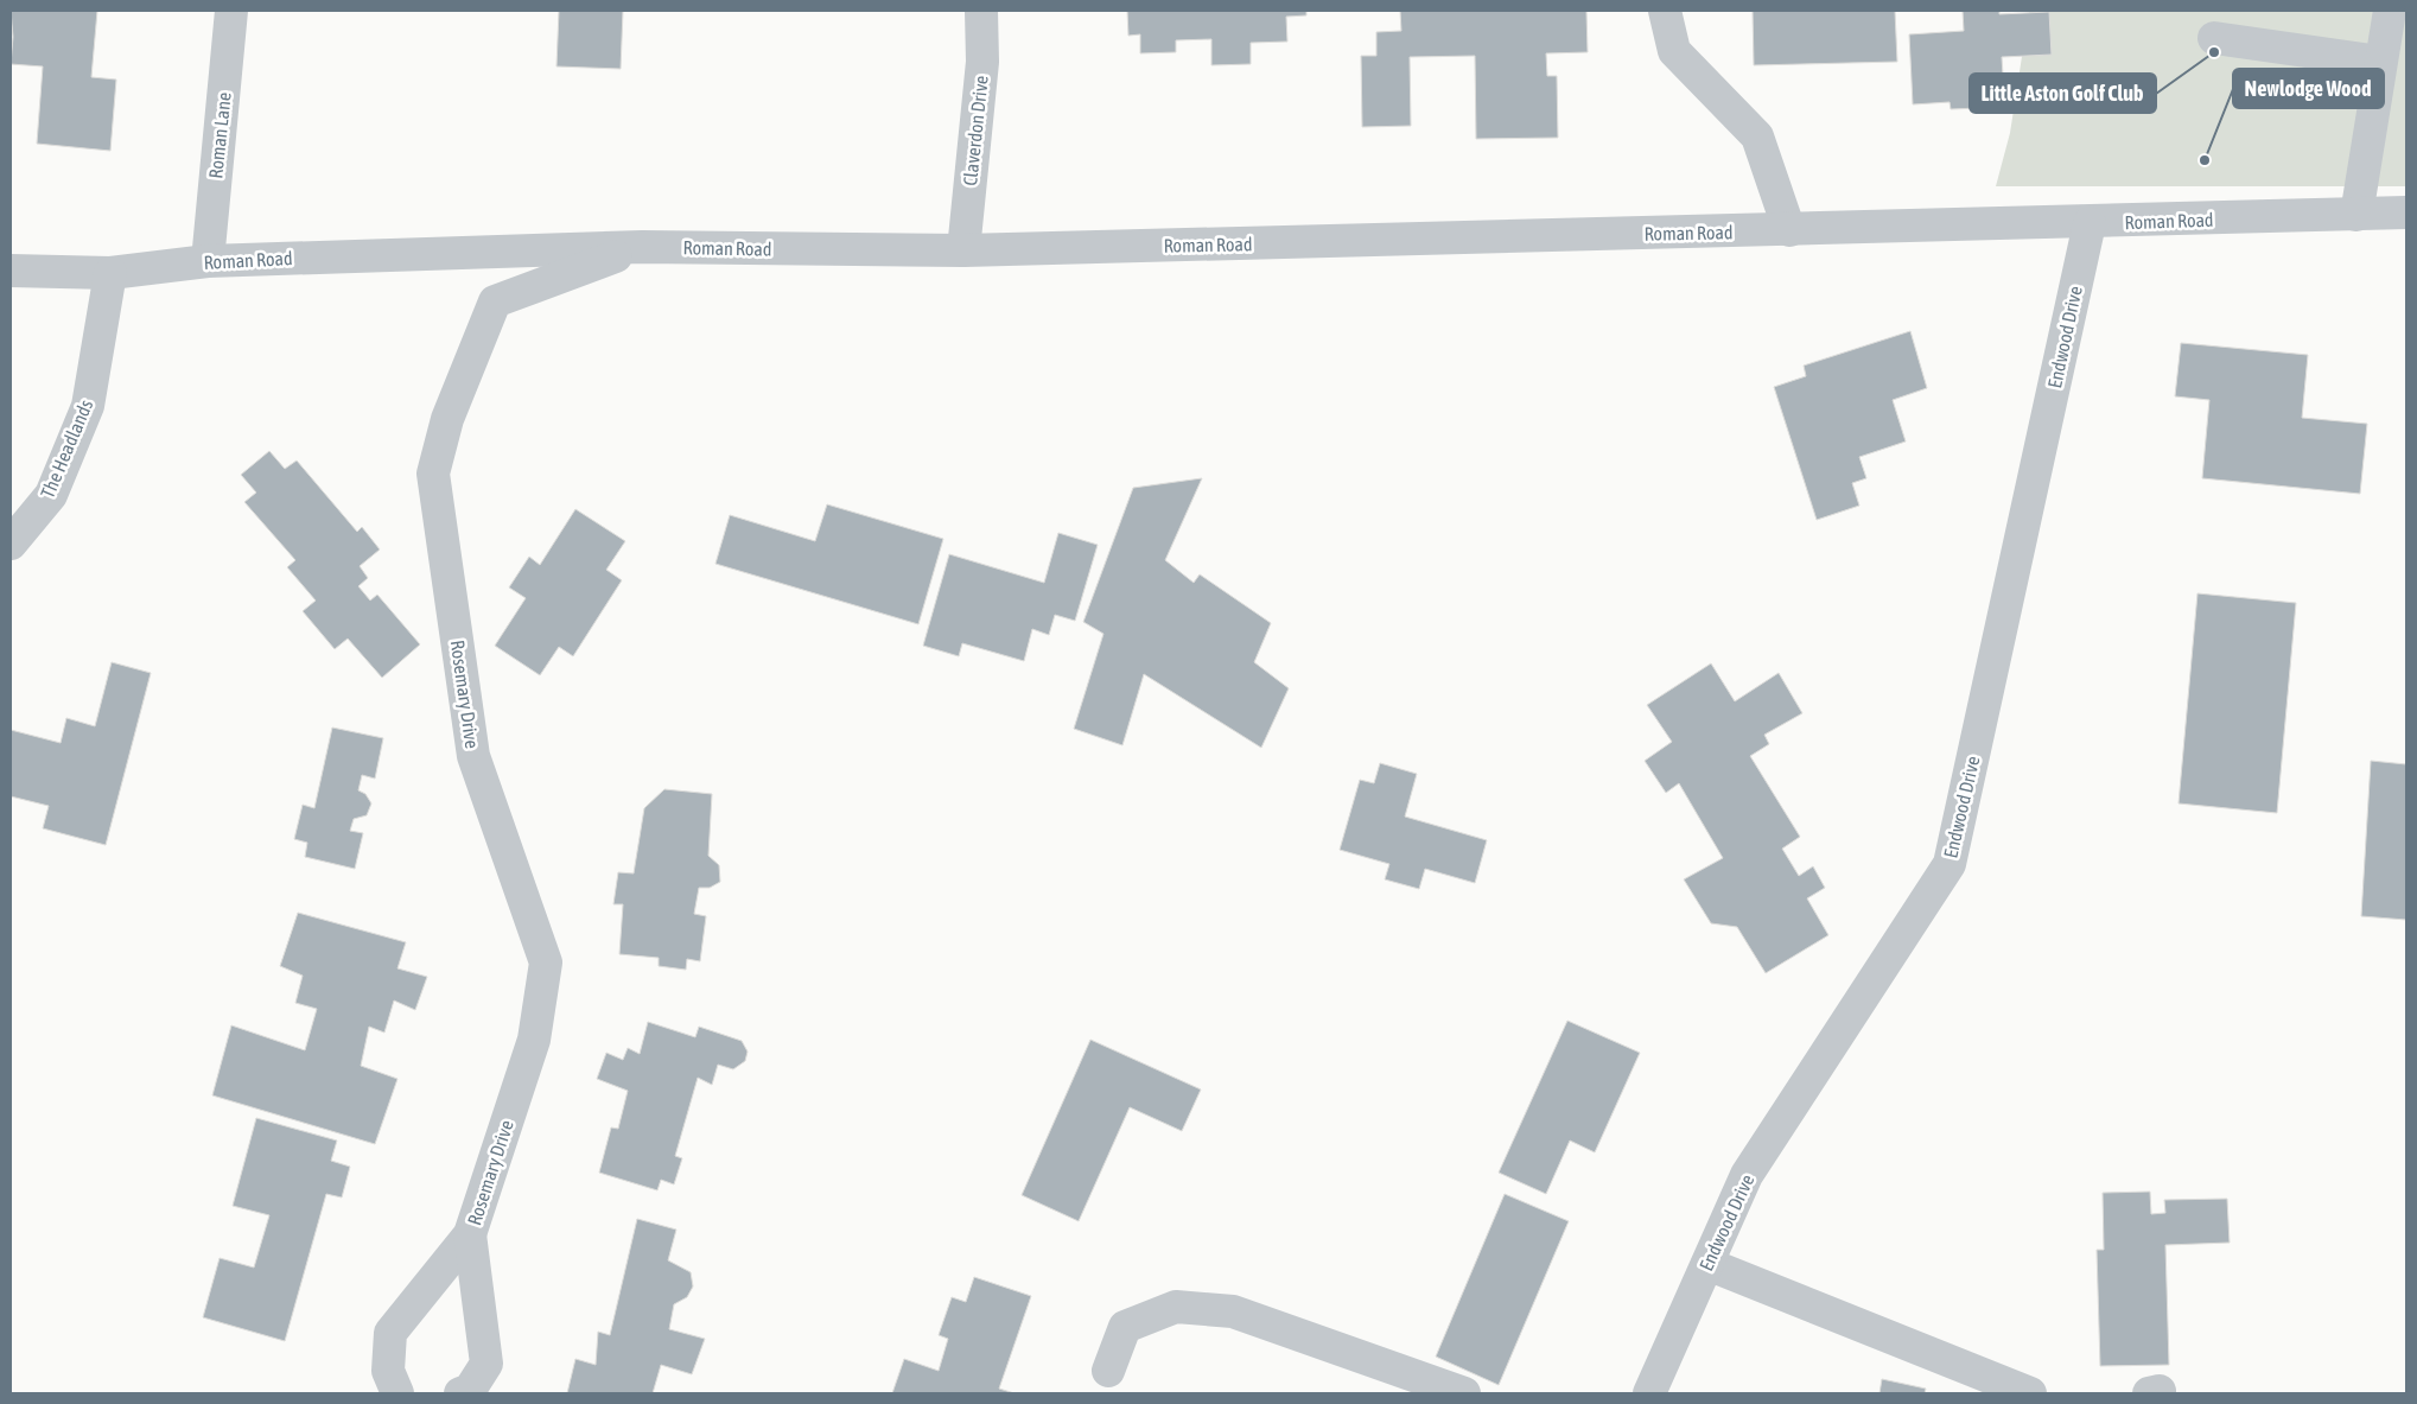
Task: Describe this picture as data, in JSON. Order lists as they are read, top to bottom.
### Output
{
  "streets": {
    "street": [
      "Claverdon Drive",
      "Roman Lane",
      "Roman Road",
      "Endwood Drive",
      "The Headlands",
      "Rosemary Drive"
    ]
  },
  "crossings": [
    ["Claverdon Drive", "Roman Road"],
    ["Roman Lane", "Roman Road"],
    ["Roman Road", "Endwood Drive"],
    ["Roman Road", "The Headlands"],
    ["Roman Road", "Rosemary Drive"]
  ],
  "places": ["Little Aston Golf Club", "Newlodge Wood"]
}
